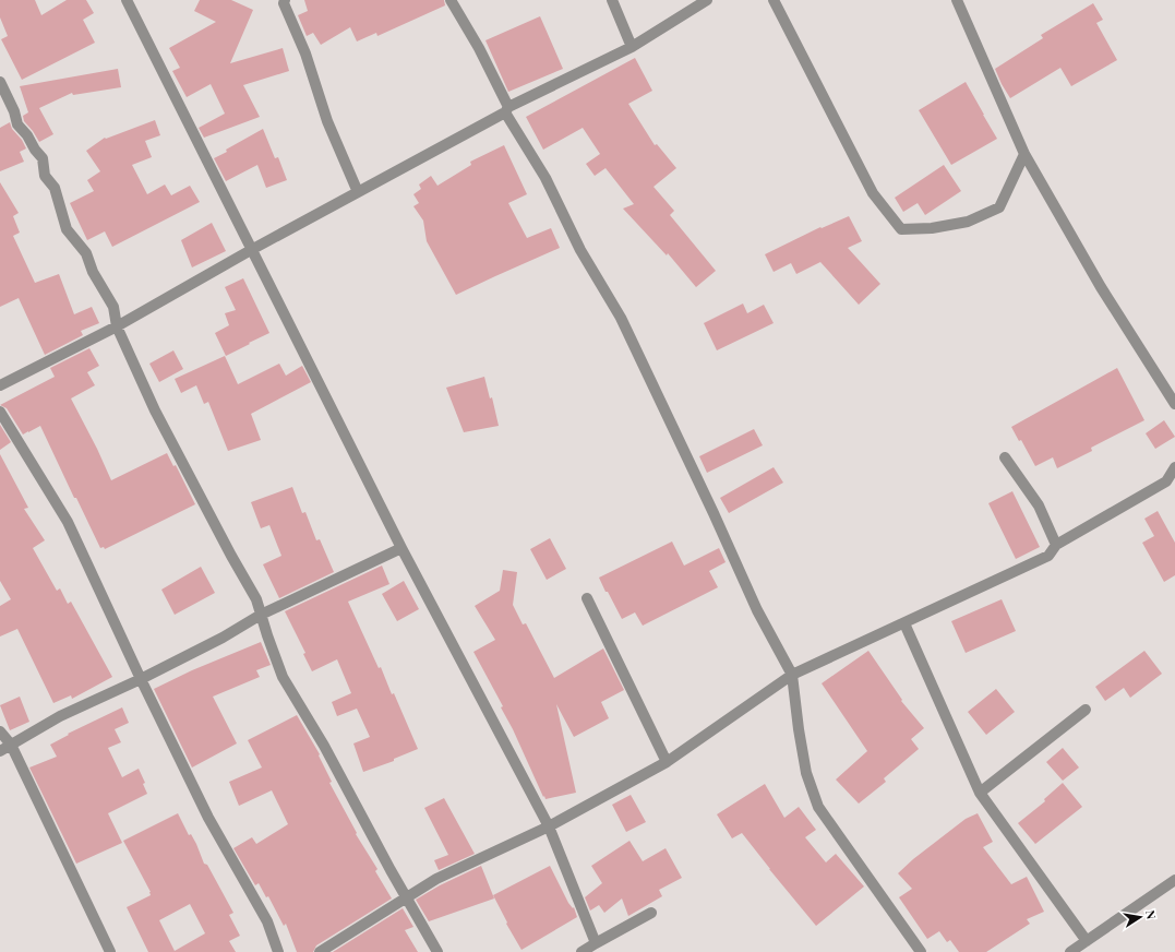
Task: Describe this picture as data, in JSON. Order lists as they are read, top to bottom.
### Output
{
  "north": "right"
}
